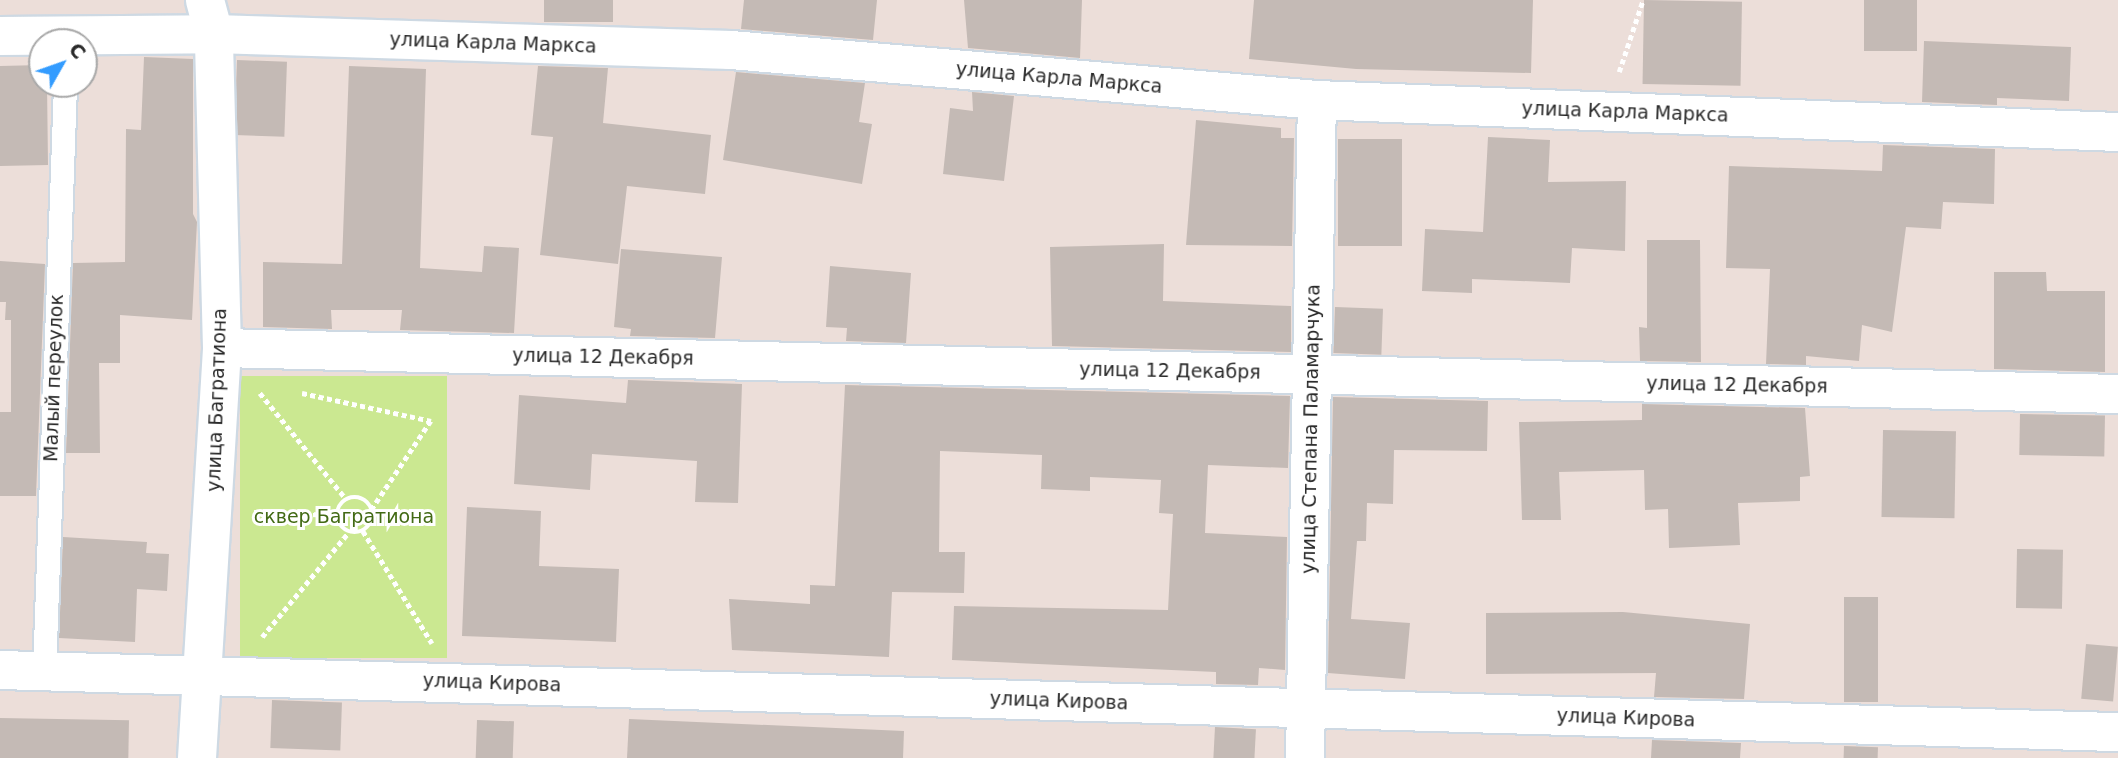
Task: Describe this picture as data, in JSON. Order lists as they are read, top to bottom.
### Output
{
  "streets": {
    "street": [
      "улица Карла Маркса",
      "улица 12 Декабря",
      "улица Багратиона",
      "улица Степана Паламарчука",
      "улица Кирова"
    ],
    "lane": ["Малый переулок"]
  },
  "crossings": [
    ["улица Карла Маркса", "улица Багратиона"],
    ["улица Карла Маркса", "улица Степана Паламарчука"],
    ["улица 12 Декабря", "улица Багратиона"],
    ["улица 12 Декабря", "улица Степана Паламарчука"],
    ["Малый переулок", "улица Кирова"],
    ["улица Багратиона", "улица Кирова"],
    ["улица Степана Паламарчука", "улица Кирова"]
  ],
  "parks": ["сквер Багратиона"],
  "north": "top right"
}
